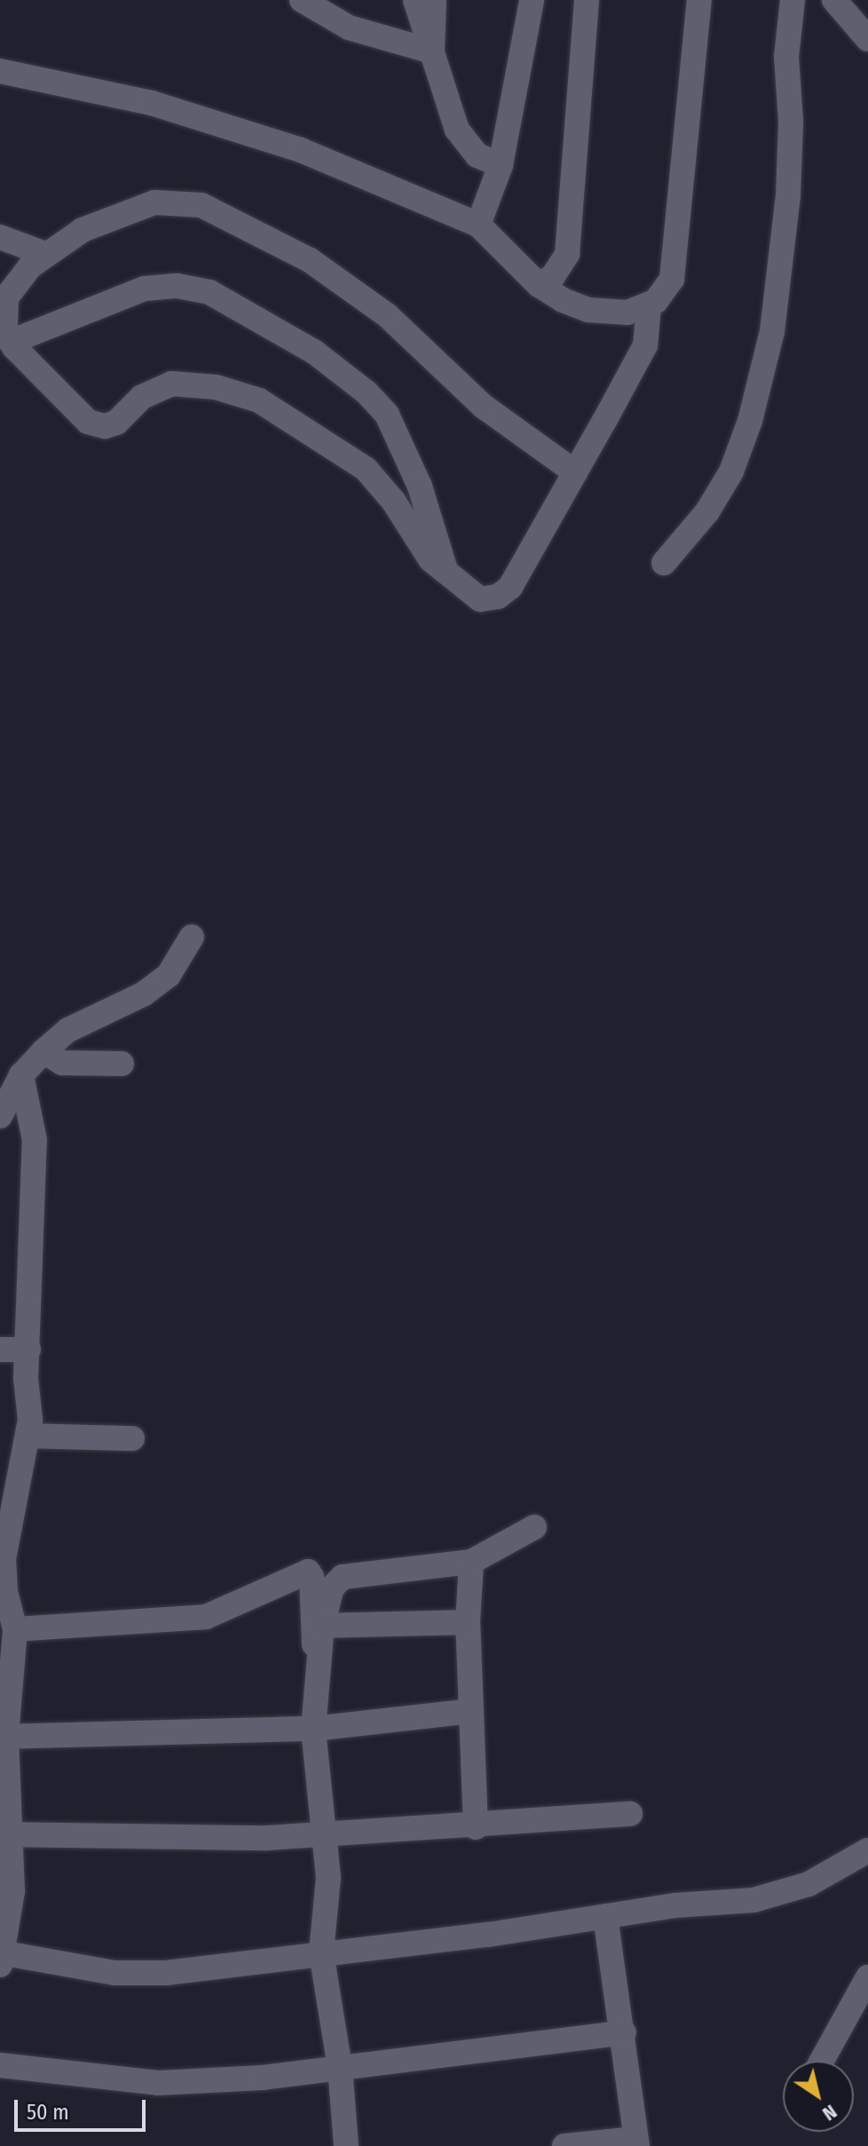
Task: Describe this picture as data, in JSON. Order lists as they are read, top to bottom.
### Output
{
  "scale_bar": "50 m",
  "north": "bottom right"
}
